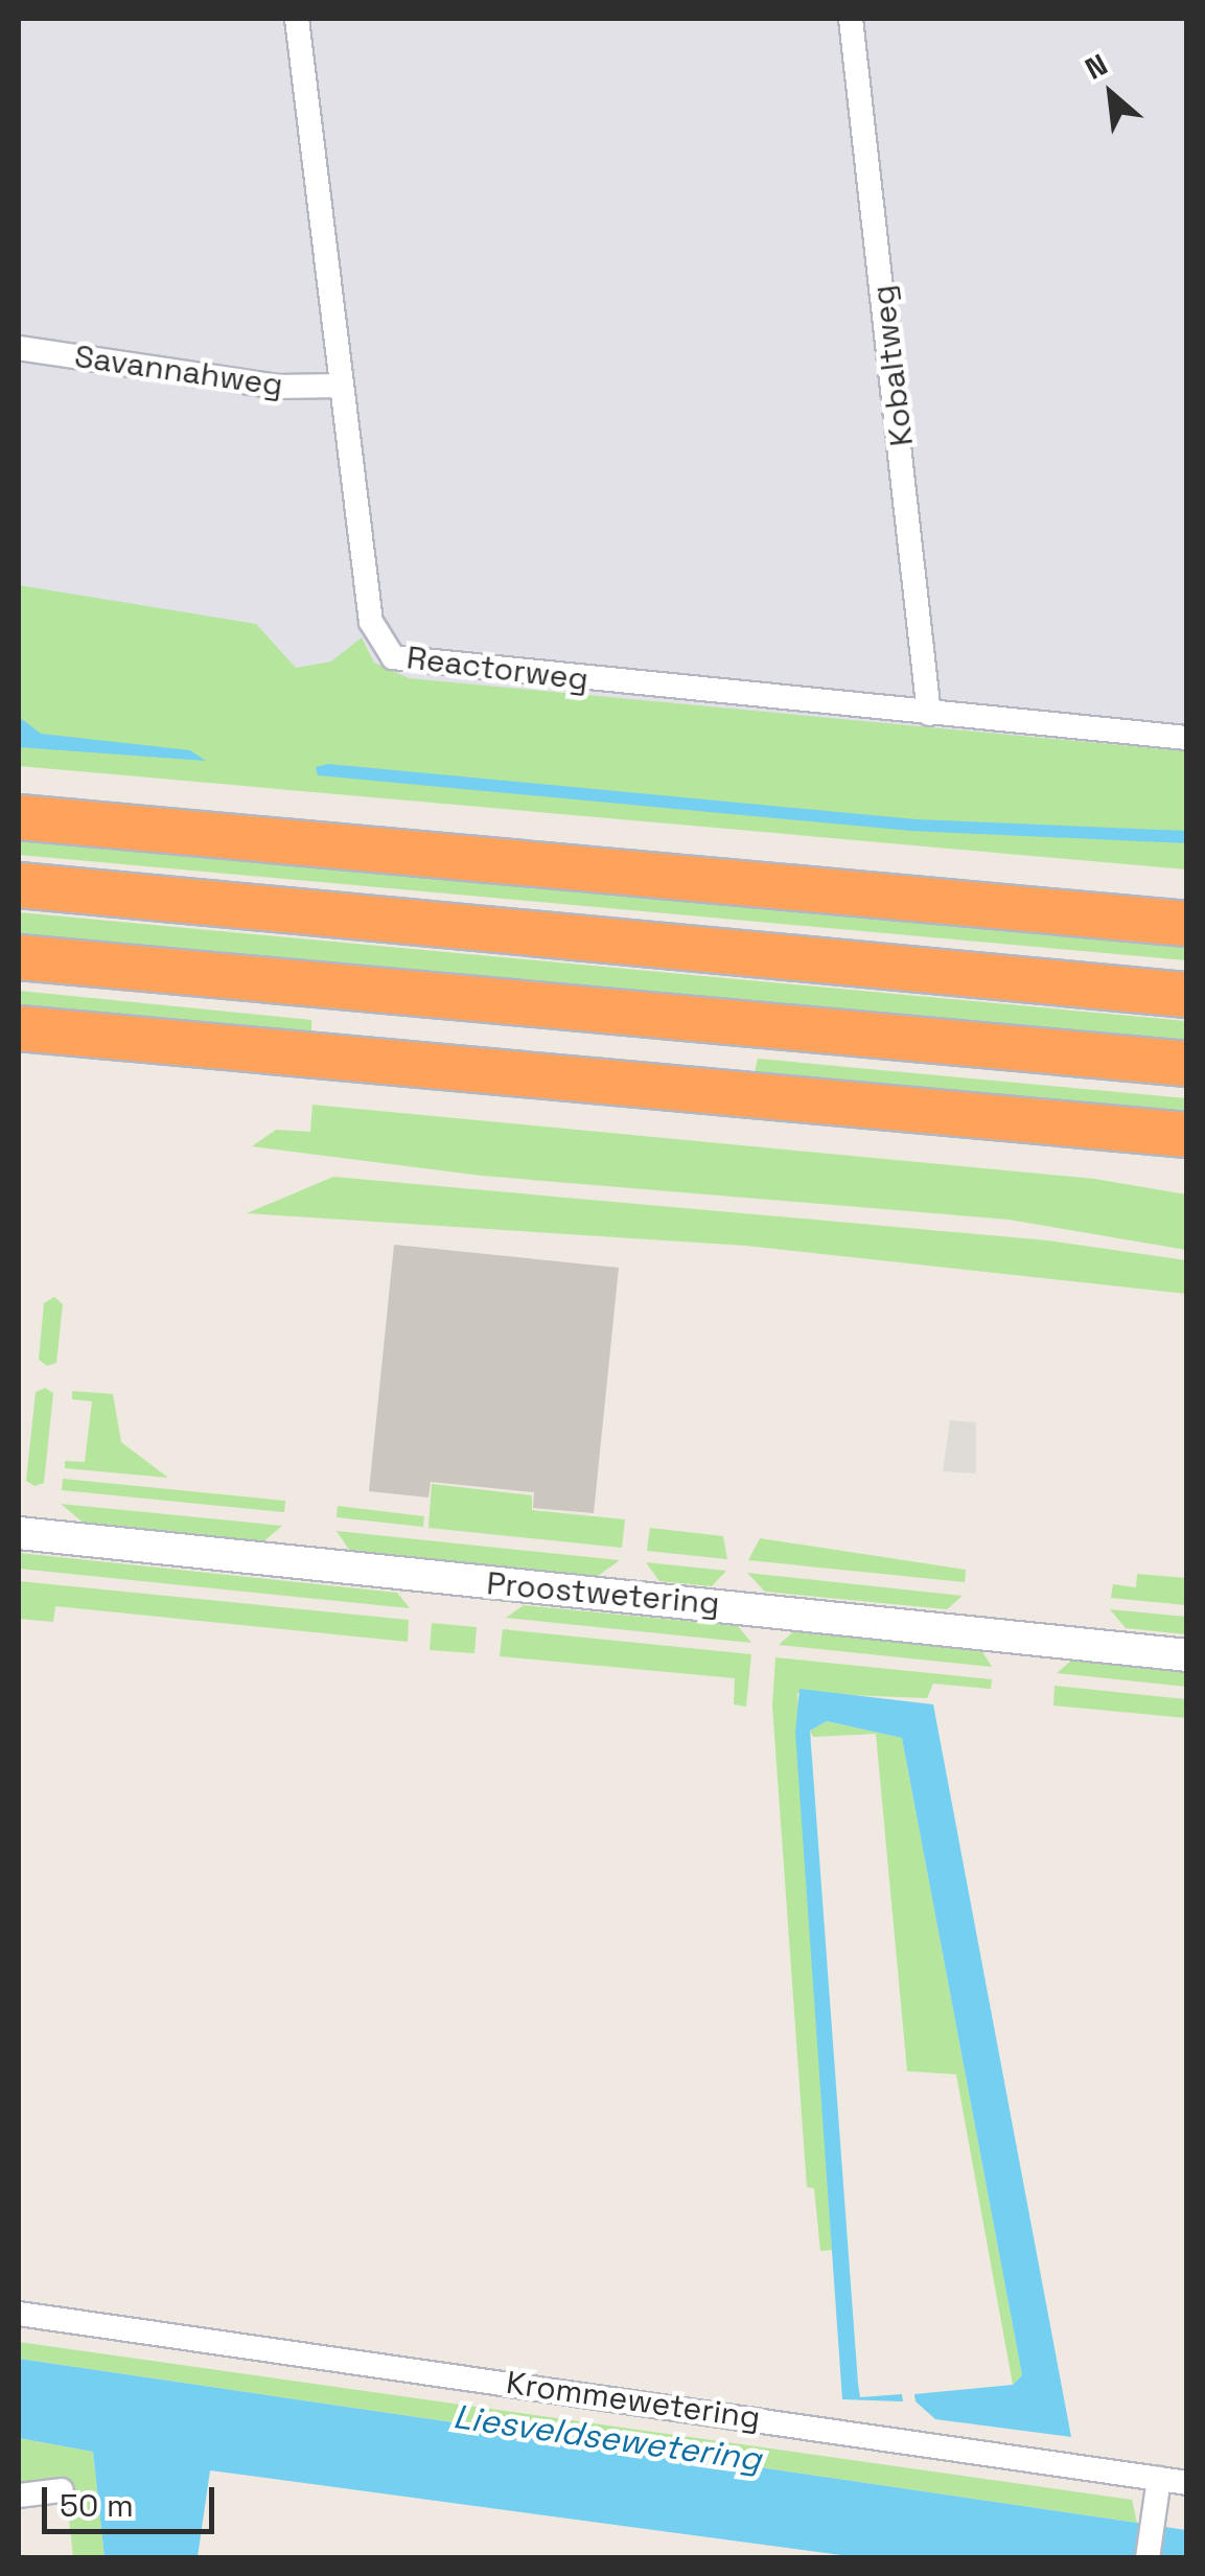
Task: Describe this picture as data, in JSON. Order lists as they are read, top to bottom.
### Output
{
  "streets": {
    "street": [
      "Kobaltweg",
      "Savannahweg",
      "Reactorweg",
      "Proostwetering",
      "Krommewetering"
    ]
  },
  "crossings": [
    ["Kobaltweg", "Reactorweg"],
    ["Savannahweg", "Reactorweg"]
  ],
  "water": ["Liesveldsewetering"],
  "scale_bar": "50 m",
  "north": "top left"
}
